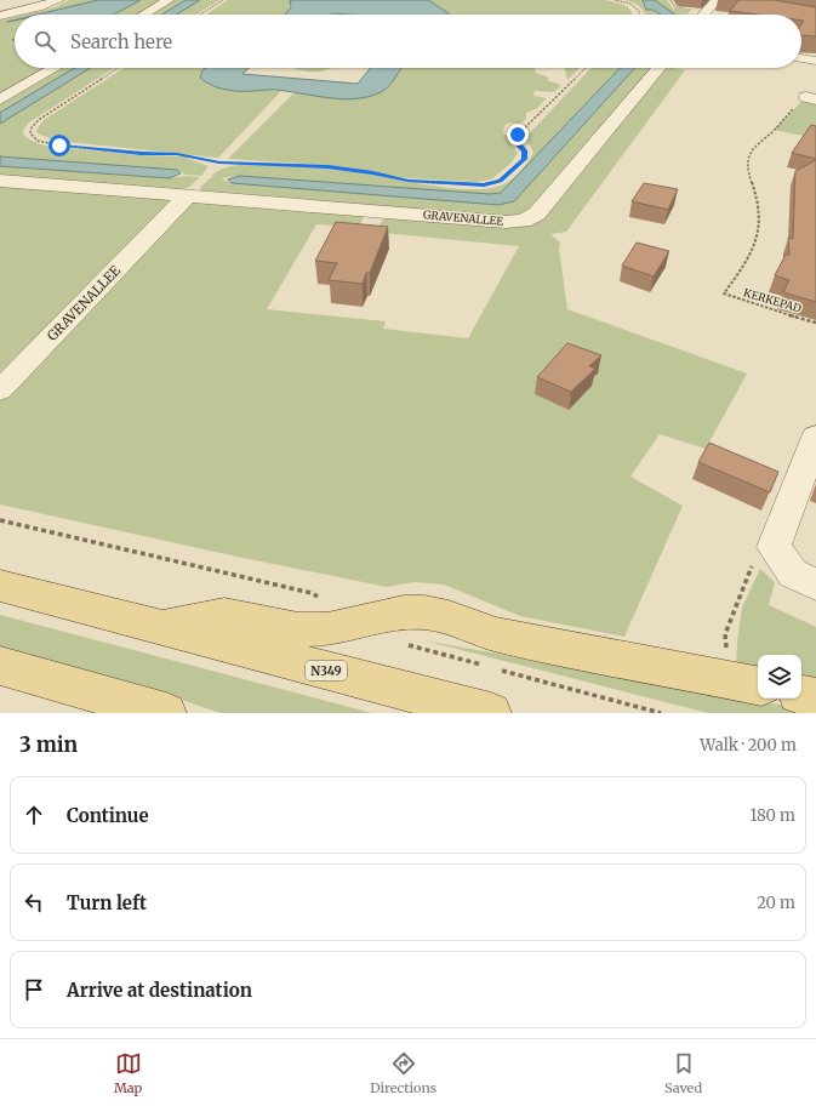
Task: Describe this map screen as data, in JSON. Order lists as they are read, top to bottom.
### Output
{
  "streets": {
    "main road": ["N349"],
    "street": ["GRAVENALLEE"],
    "path": ["KERKEPAD"]
  },
  "page": {
    "search": "Search here",
    "heading": ["3 min", "Walk · 200 m"],
    "list": [
      ["Continue", "180 m"],
      ["Turn left", "20 m"],
      "Arrive at destination"
    ],
    "nav": ["Map", "Directions", "Saved"]
  }
}
